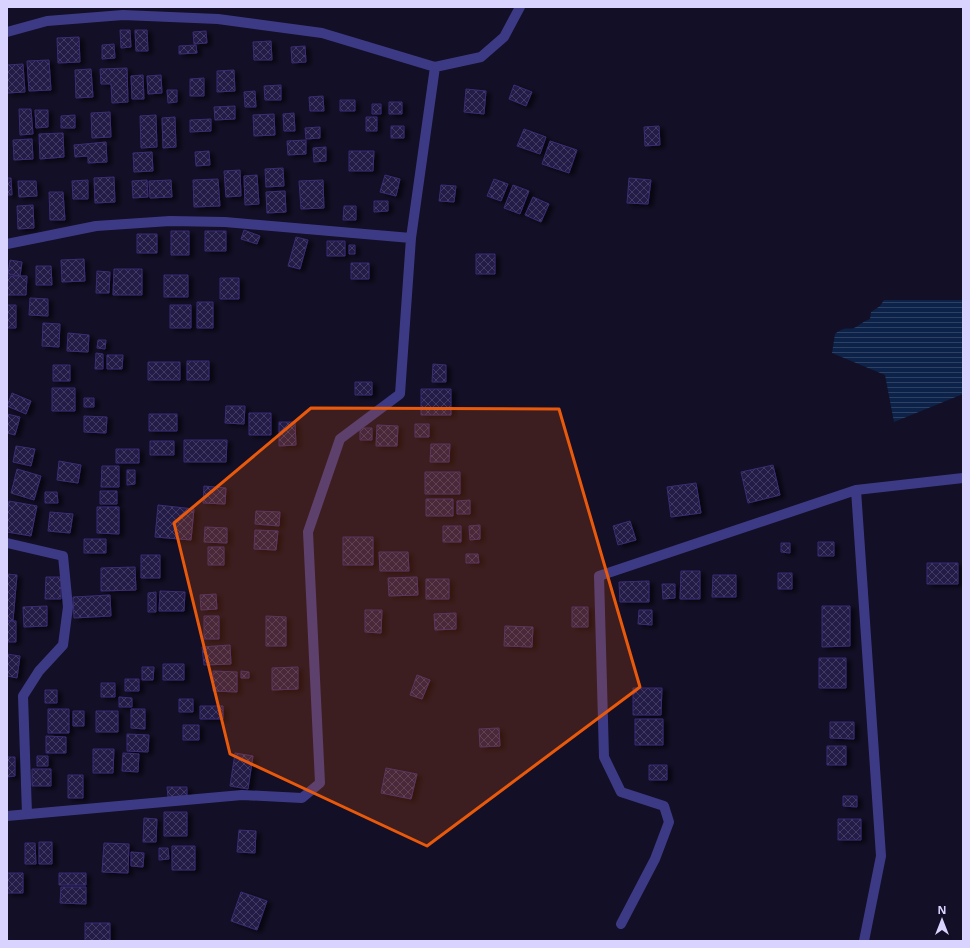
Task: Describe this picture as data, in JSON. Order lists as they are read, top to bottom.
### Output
{
  "north": "top"
}
